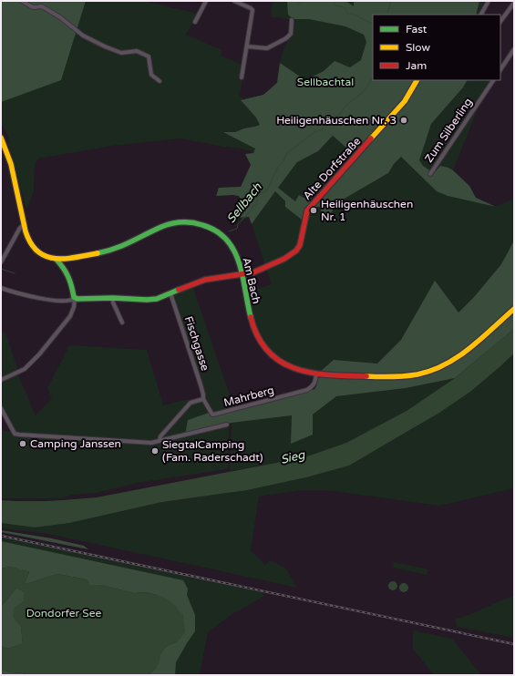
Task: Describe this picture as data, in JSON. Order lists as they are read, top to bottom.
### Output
{
  "streets": {
    "street": [
      "Zum Silberling",
      "Alte Dorfstraße",
      "Am Bach",
      "Fischgasse",
      "Mahrberg"
    ]
  },
  "crossings": [
    ["Alte Dorfstraße", "Am Bach"],
    ["Alte Dorfstraße", "Fischgasse"],
    ["Am Bach", "Mahrberg"],
    ["Fischgasse", "Mahrberg"]
  ],
  "water": ["Sellbach", "Sieg"],
  "parks": ["Sellbachtal", "Dondorfer See"],
  "places": [
    "Heiligenhäuschen Nr. 3",
    "Heiligenhäuschen Nr. 1",
    "Camping Janssen",
    "SiegtalCamping (Fam. Raderschadt)"
  ],
  "legend": ["Fast", "Slow", "Jam"]
}
